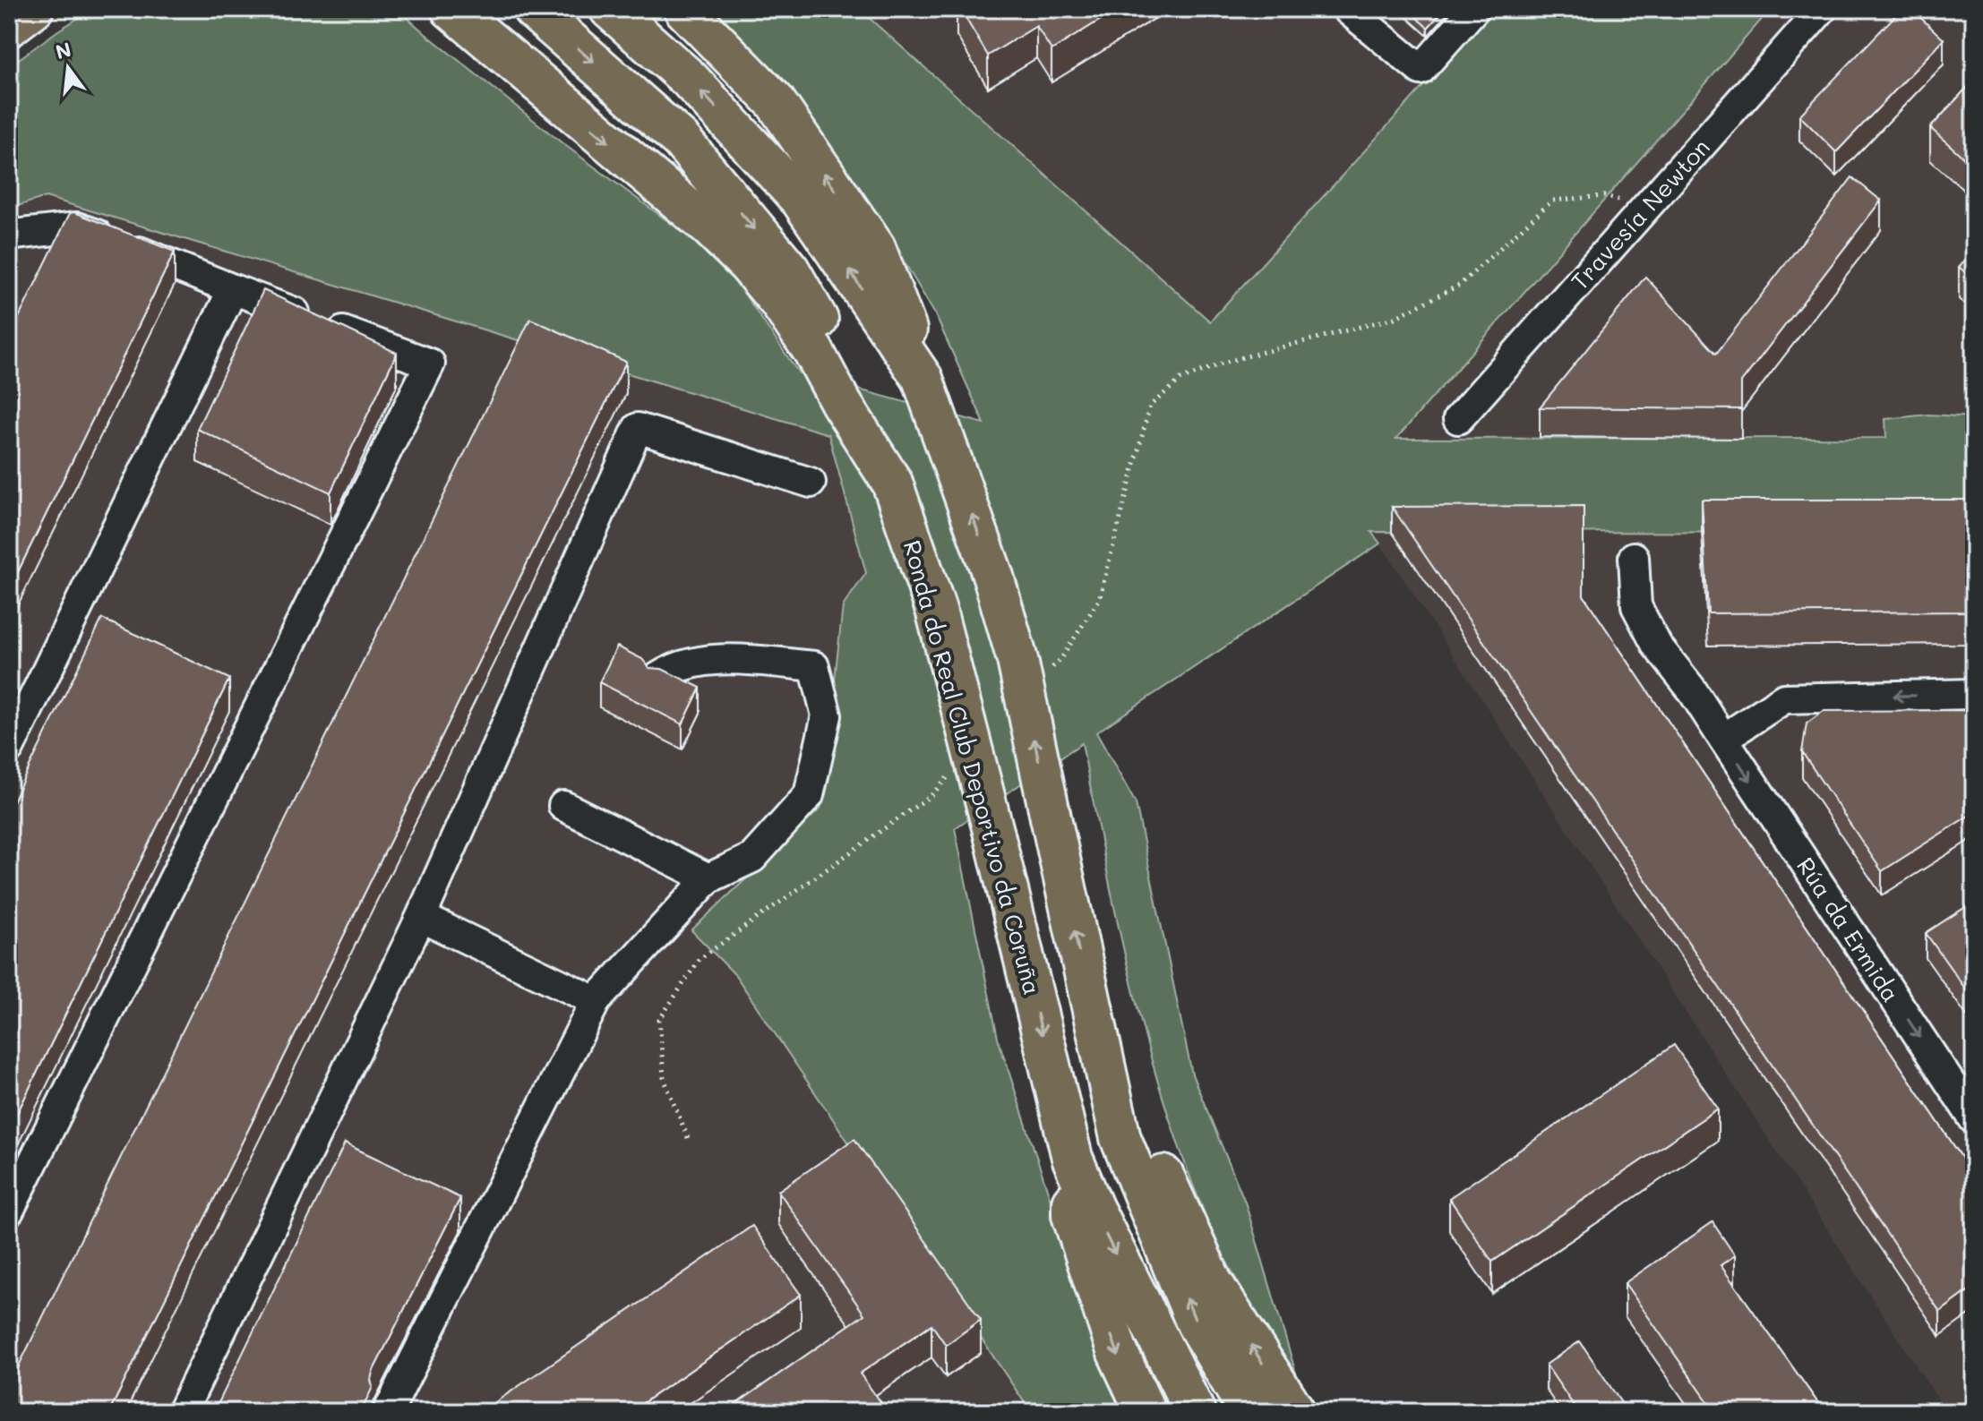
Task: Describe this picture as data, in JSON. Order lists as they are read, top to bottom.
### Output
{
  "streets": {
    "highway": ["Ronda do Real Club Deportivo da Coruña"],
    "street": ["Travesía Newton", "Rúa da Ermida"]
  },
  "one_way": ["Rúa da Ermida"],
  "north": "top"
}
